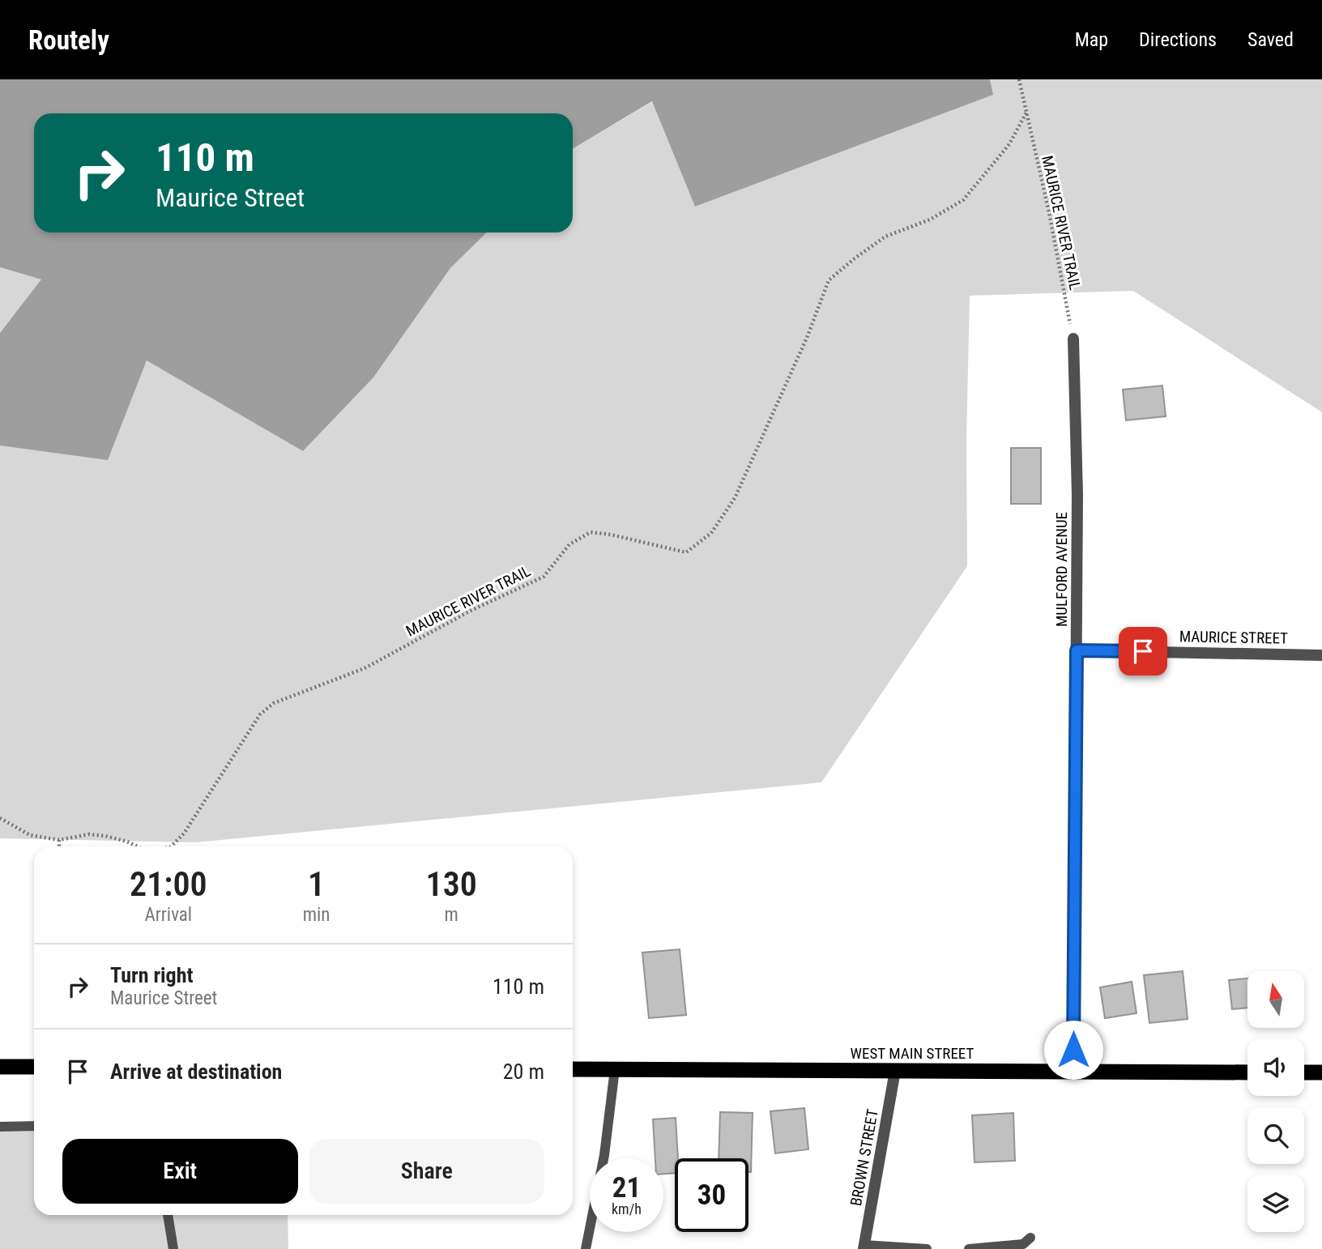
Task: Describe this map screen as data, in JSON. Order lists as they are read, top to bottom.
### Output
{
  "streets": {
    "highway": ["WEST MAIN STREET"],
    "street": ["MULFORD AVENUE", "MAURICE STREET", "BROWN STREET"],
    "path": ["MAURICE RIVER TRAIL"]
  },
  "crossings": [
    ["MAURICE RIVER TRAIL", "MULFORD AVENUE"],
    ["MULFORD AVENUE", "MAURICE STREET"],
    ["MULFORD AVENUE", "WEST MAIN STREET"],
    ["WEST MAIN STREET", "BROWN STREET"]
  ],
  "north": "top",
  "page": {
    "header": "Routely",
    "nav": ["Map", "Directions", "Saved"],
    "turn": ["110 m", "Maurice Street"],
    "eta": [
      "21:00",
      "Arrival",
      "1",
      "min",
      "130",
      "m"
    ],
    "list": [
      {
        "name": "Turn right",
        "note": "Maurice Street",
        "value": "110 m"
      },
      {
        "name": "Arrive at destination",
        "value": "20 m"
      }
    ],
    "buttons": ["Exit", "Share"],
    "speed": "21 km/h",
    "limit": "30"
  }
}
